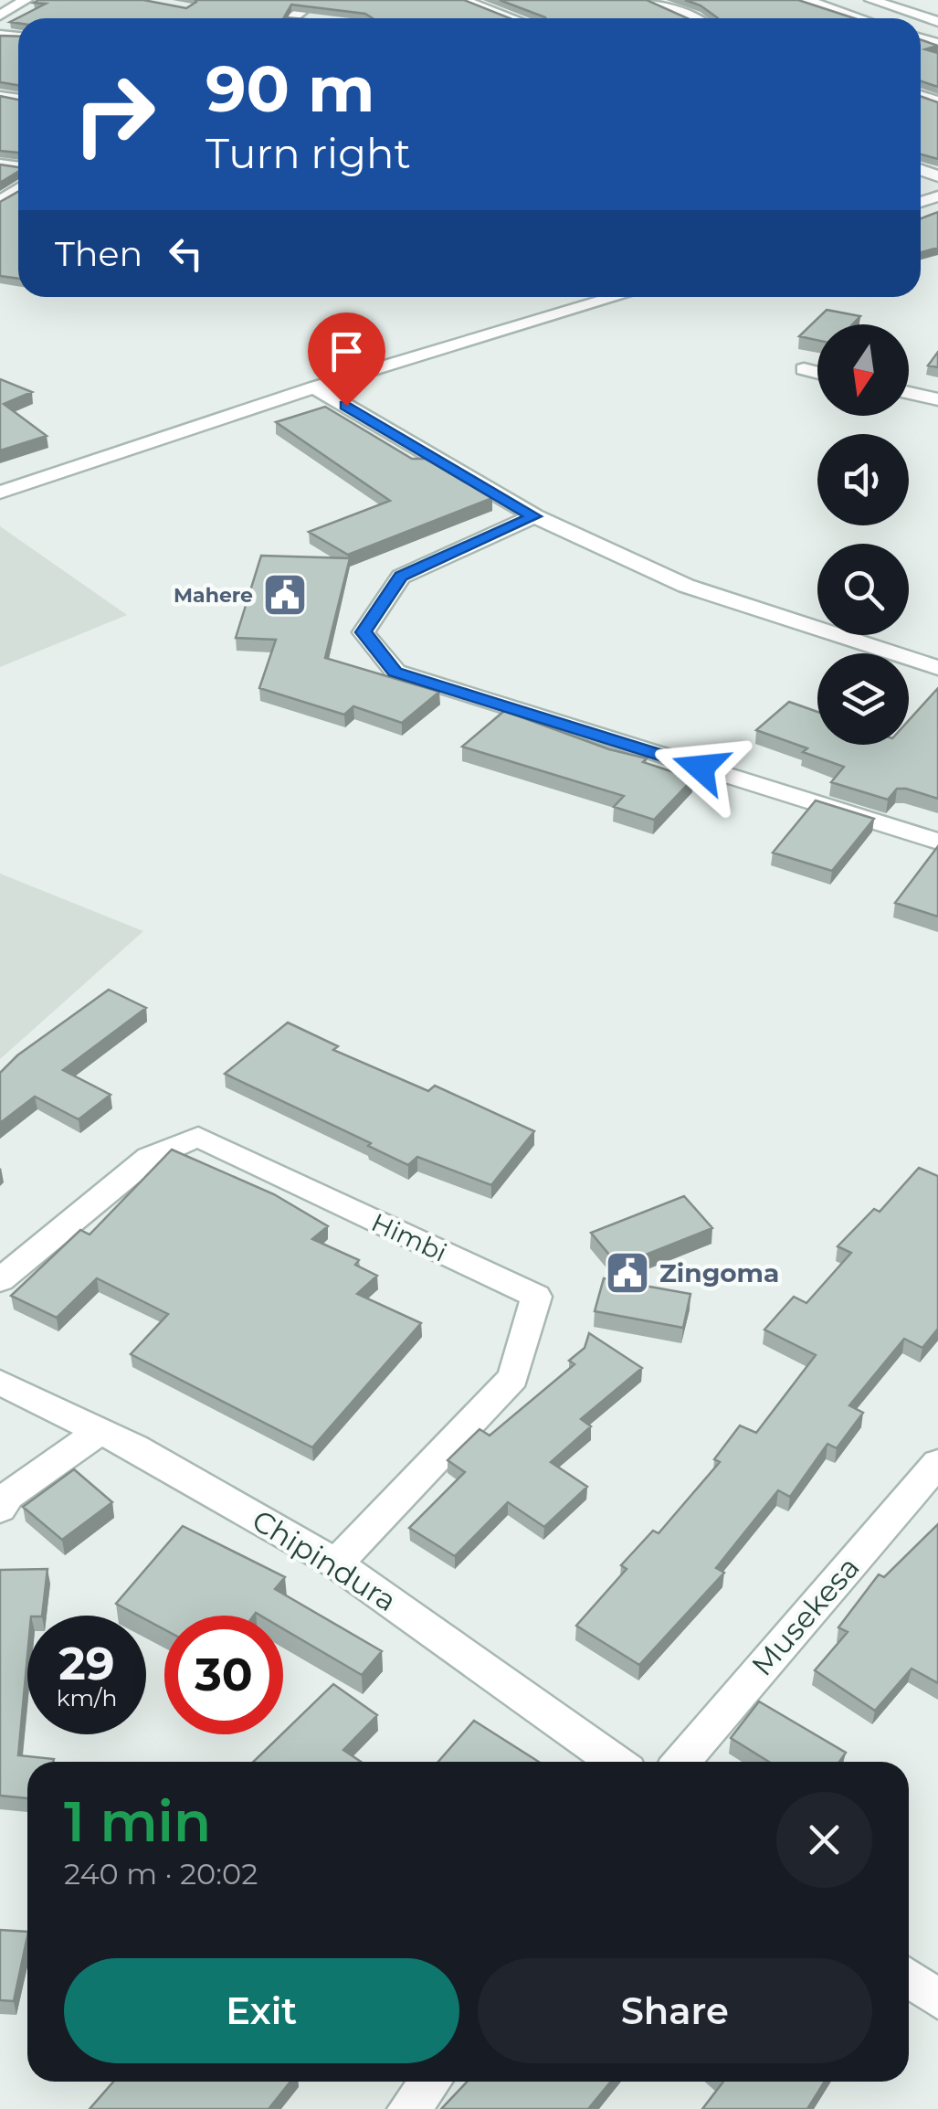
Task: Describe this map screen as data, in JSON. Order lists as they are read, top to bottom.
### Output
{
  "streets": {
    "street": ["Himbi", "Chipindura", "Musekesa"]
  },
  "crossings": [
    ["Himbi", "Chipindura"]
  ],
  "places": {
    "public building": ["Mahere", "Zingoma"]
  },
  "north": "bottom",
  "page": {
    "turn": ["90 m", "Turn right"],
    "then": "Then",
    "speed": "29 km/h",
    "limit": "30",
    "heading": ["1 min", "240 m · 20:02"],
    "buttons": ["Exit", "Share"]
  }
}
